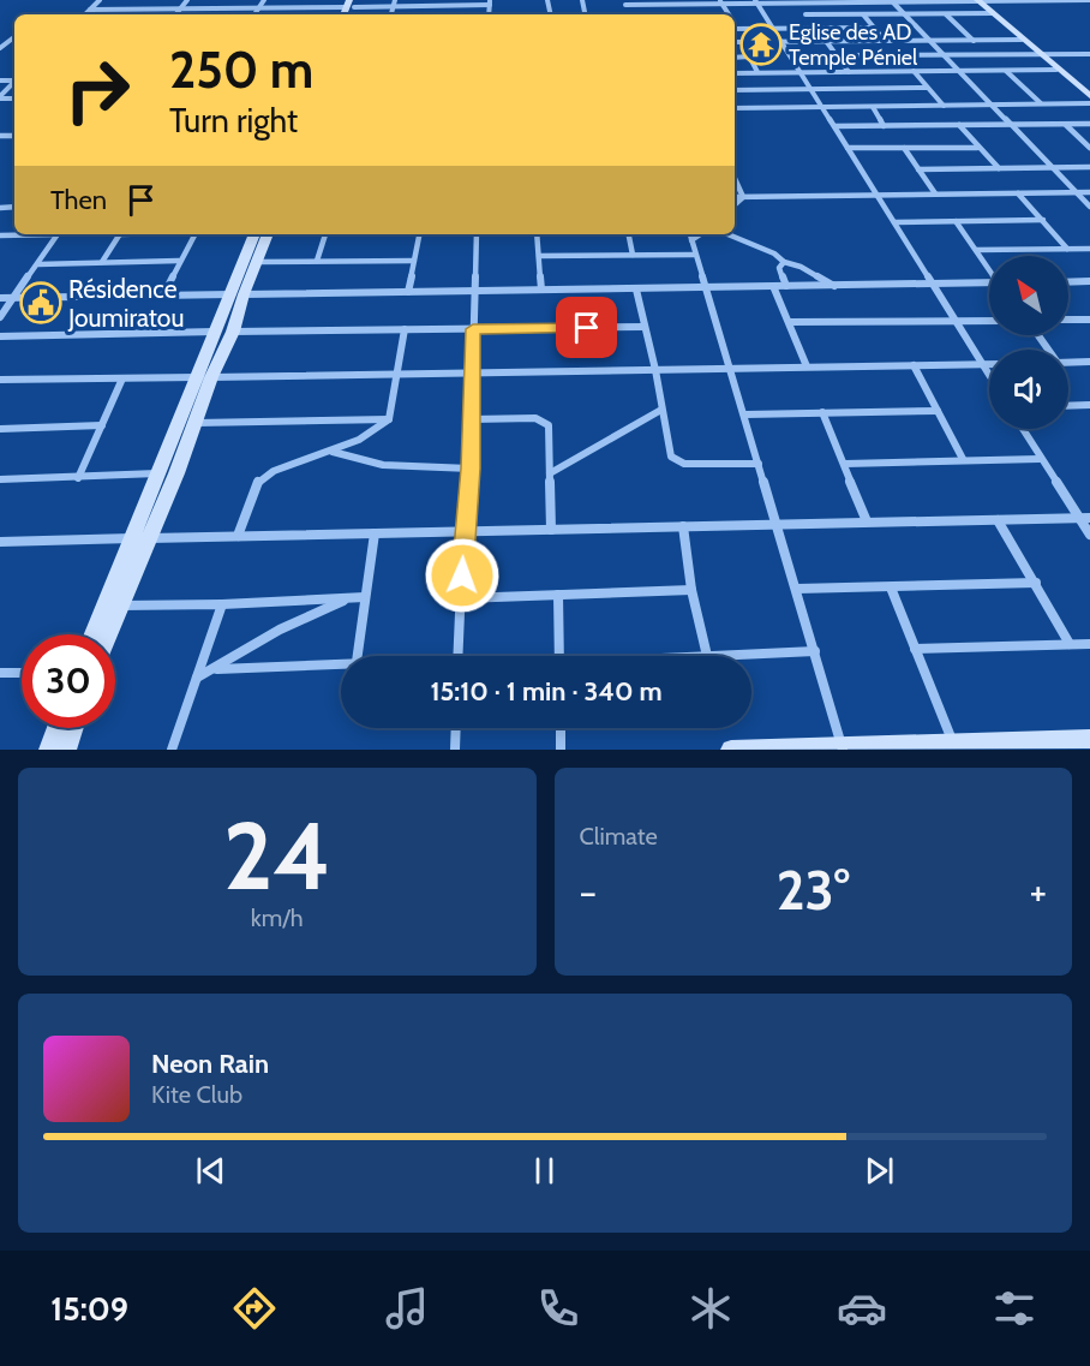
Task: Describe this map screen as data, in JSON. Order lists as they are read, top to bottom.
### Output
{
  "places": {
    "temple": ["Eglise des AD Temple Péniel"],
    "public building": ["Résidence Joumiratou"]
  },
  "north": "top left",
  "page": {
    "turn": ["250 m", "Turn right"],
    "then": "Then",
    "limit": "30",
    "trip": "15:10 · 1 min · 340 m",
    "tile": [
      ["24", "km/h"],
      "Climate"
    ],
    "heat": ["−", "23°", "+"],
    "song": ["Neon Rain", "Kite Club"],
    "tabs": "15:09"
  }
}
